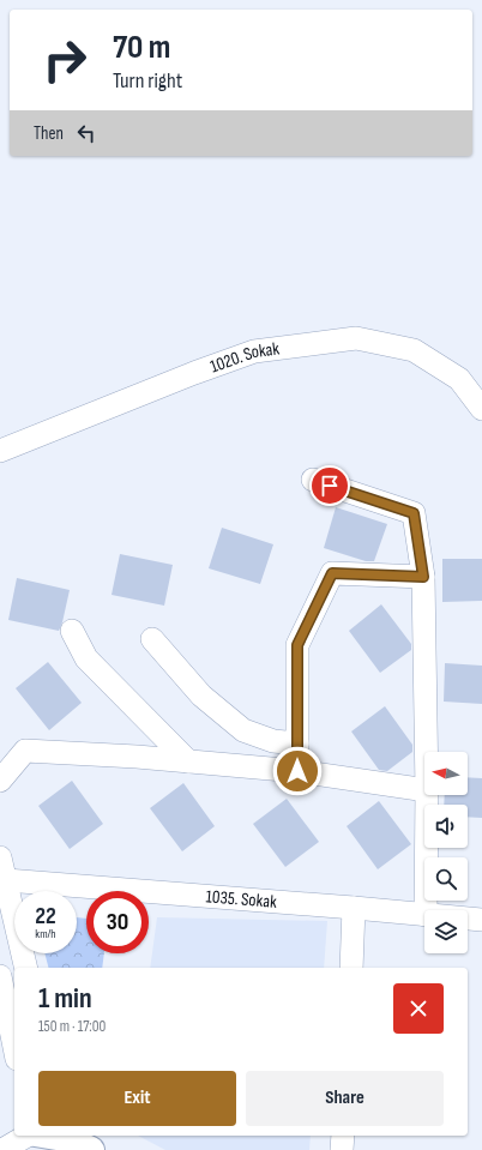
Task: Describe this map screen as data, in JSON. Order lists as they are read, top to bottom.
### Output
{
  "streets": {
    "street": ["1020. Sokak", "1035. Sokak"]
  },
  "north": "left",
  "page": {
    "turn": ["70 m", "Turn right"],
    "then": "Then",
    "speed": "22 km/h",
    "limit": "30",
    "heading": ["1 min", "150 m · 17:00"],
    "buttons": ["Exit", "Share"]
  }
}
